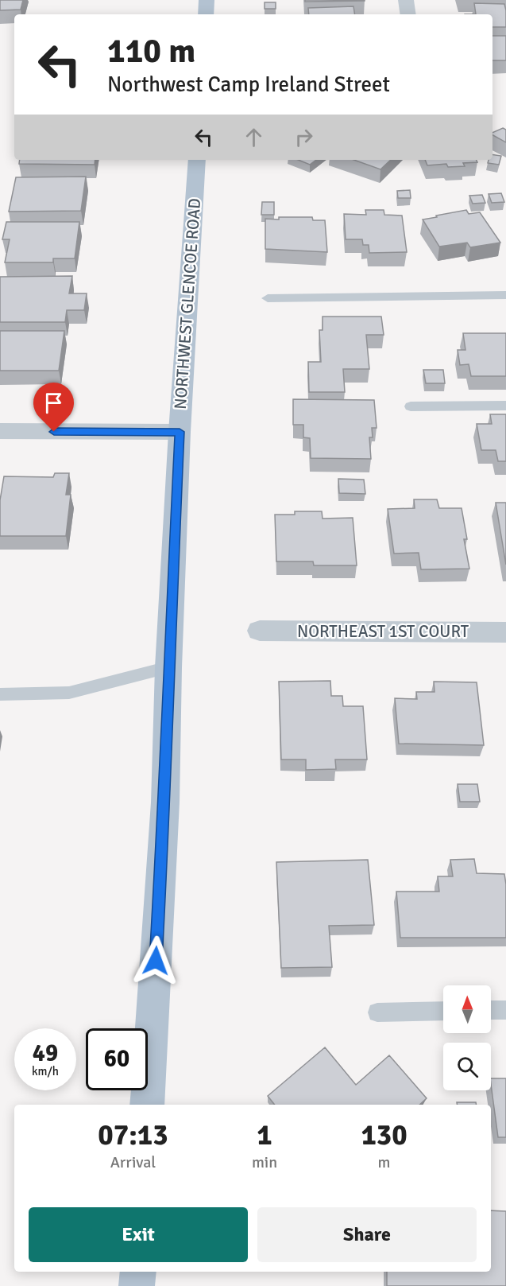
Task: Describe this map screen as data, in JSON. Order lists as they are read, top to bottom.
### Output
{
  "streets": {
    "main road": ["NORTHWEST GLENCOE ROAD"],
    "street": ["NORTHEAST 1ST COURT"]
  },
  "north": "top",
  "page": {
    "turn": ["110 m", "Northwest Camp Ireland Street"],
    "speed": "49 km/h",
    "limit": "60",
    "eta": [
      "07:13",
      "Arrival",
      "1",
      "min",
      "130",
      "m"
    ],
    "buttons": ["Exit", "Share"]
  }
}
